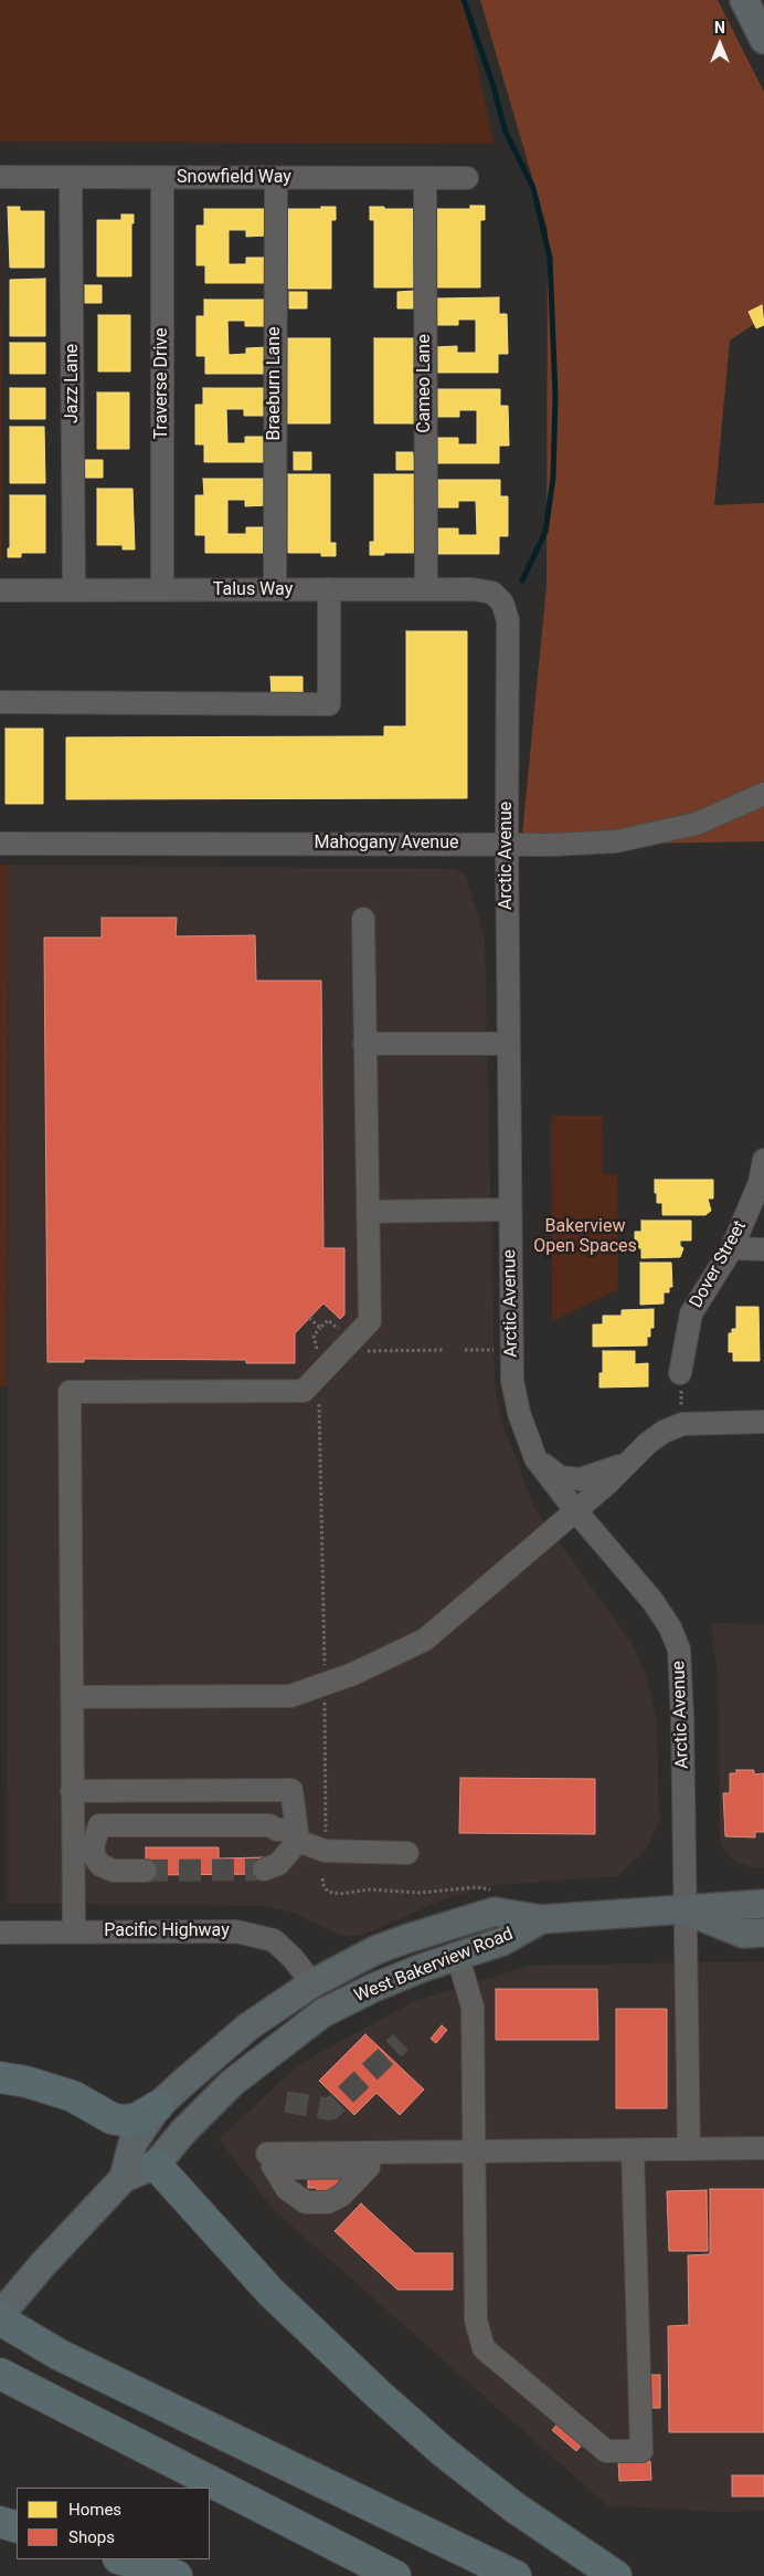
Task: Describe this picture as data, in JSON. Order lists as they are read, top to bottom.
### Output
{
  "streets": {
    "main road": ["West Bakerview Road"],
    "street": [
      "Snowfield Way",
      "Jazz Lane",
      "Traverse Drive",
      "Braeburn Lane",
      "Cameo Lane",
      "Talus Way",
      "Mahogany Avenue",
      "Arctic Avenue",
      "Dover Street",
      "Pacific Highway"
    ]
  },
  "crossings": [
    ["Snowfield Way", "Jazz Lane"],
    ["Snowfield Way", "Traverse Drive"],
    ["Snowfield Way", "Braeburn Lane"],
    ["Snowfield Way", "Cameo Lane"],
    ["Jazz Lane", "Talus Way"],
    ["Traverse Drive", "Talus Way"],
    ["Braeburn Lane", "Talus Way"],
    ["Cameo Lane", "Talus Way"],
    ["Talus Way", "Arctic Avenue"],
    ["Mahogany Avenue", "Arctic Avenue"],
    ["Arctic Avenue", "West Bakerview Road"],
    ["Pacific Highway", "West Bakerview Road"]
  ],
  "parks": ["Bakerview Open Spaces"],
  "legend": ["Homes", "Shops"],
  "north": "top"
}
